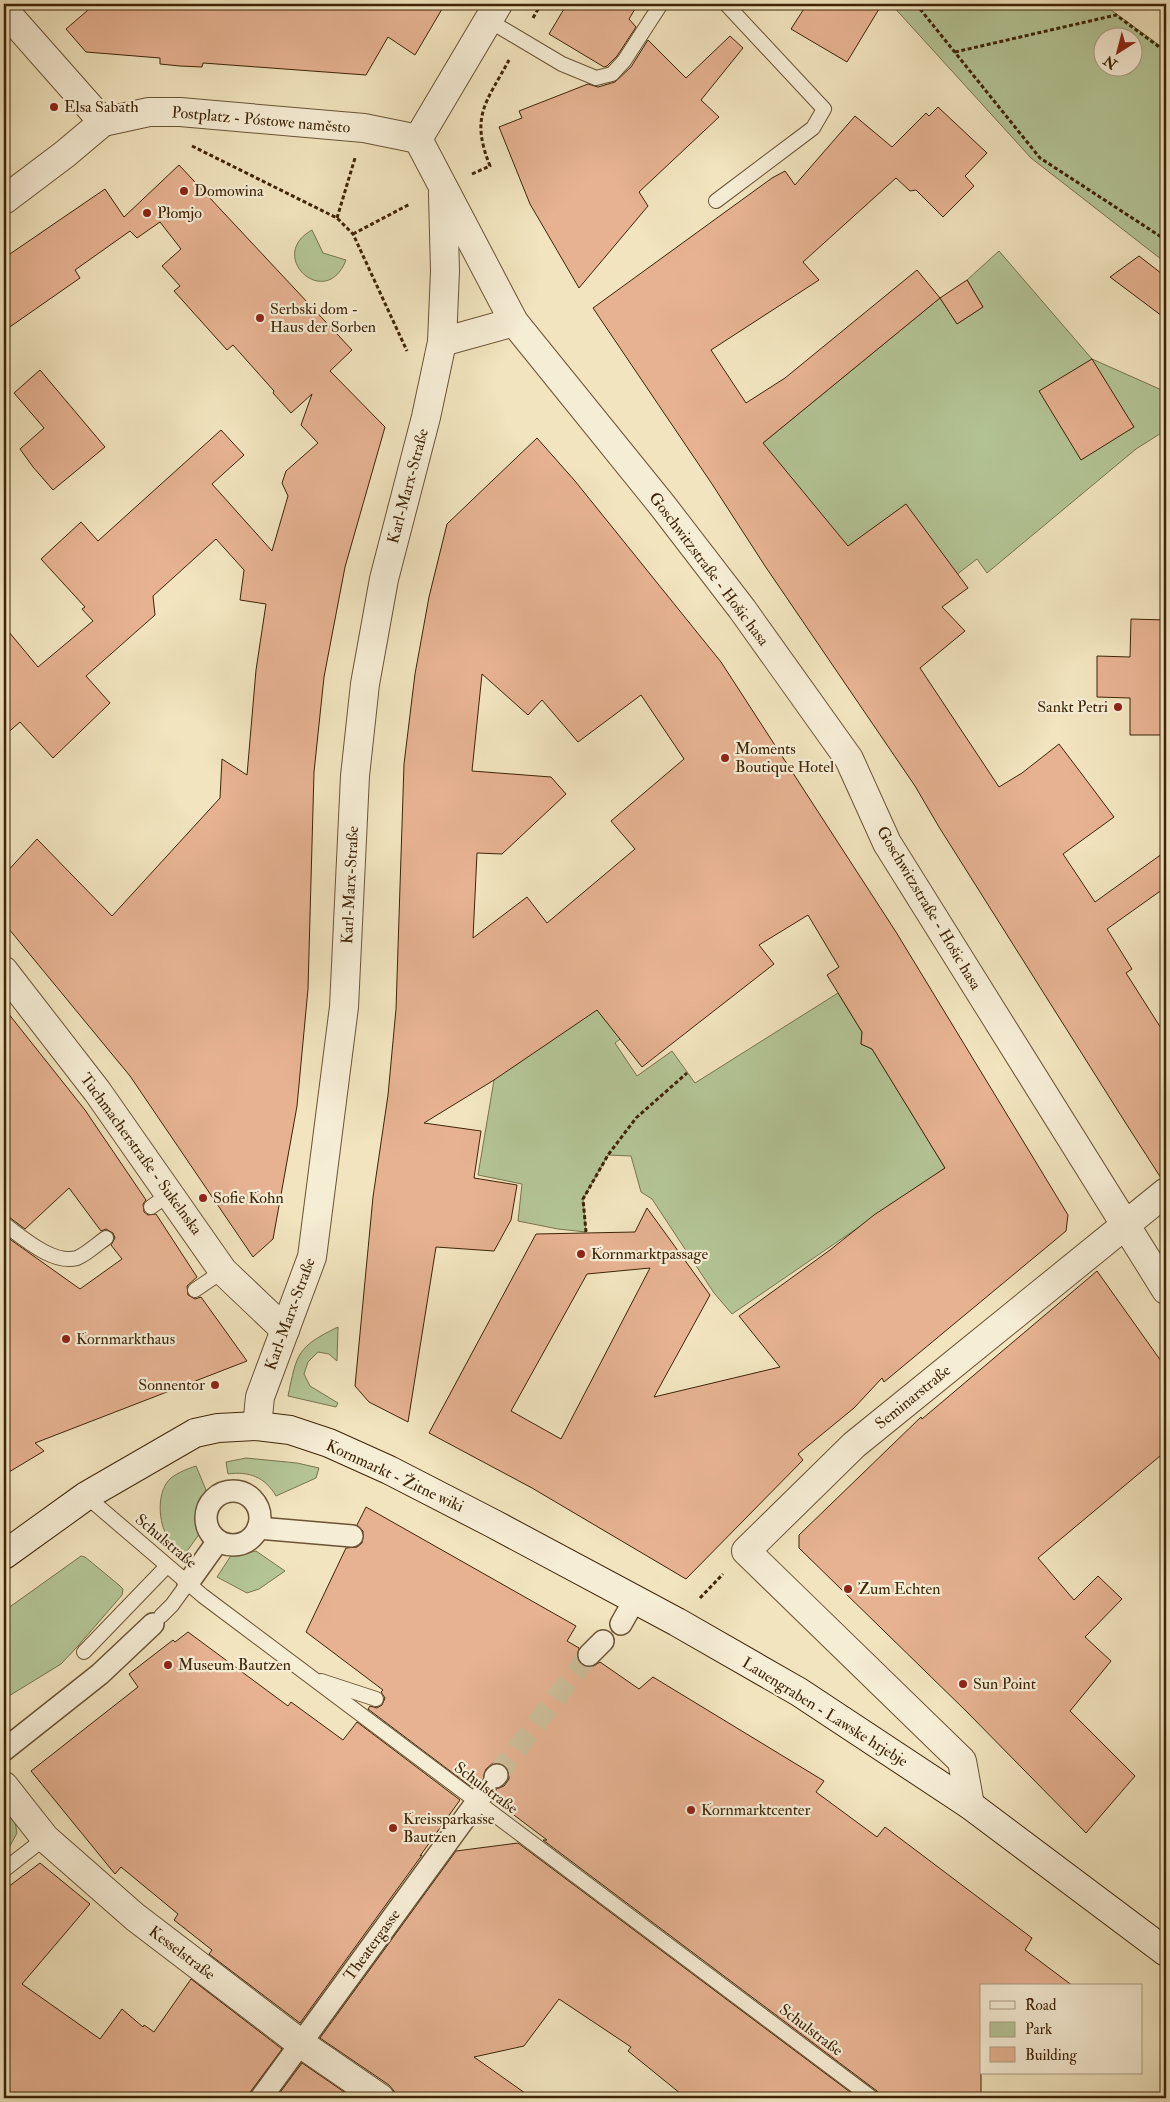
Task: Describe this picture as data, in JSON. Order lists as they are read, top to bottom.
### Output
{
  "streets": {
    "street": [
      "Postplatz - Póstowe naměsto",
      "Karl-Marx-Straße",
      "Goschwitzstraße - Hošic hasa",
      "Tuchmacherstraße - Sukelnska",
      "Seminarstraße",
      "Kornmarkt - Žitne wiki",
      "Lauengraben - Lawske hrjebje",
      "Theatergasse",
      "Kesselstraße"
    ],
    "lane": ["Schulstraße"]
  },
  "crossings": [
    ["Karl-Marx-Straße", "Tuchmacherstraße - Sukelnska"],
    ["Karl-Marx-Straße", "Kornmarkt - Žitne wiki"],
    ["Goschwitzstraße - Hošic hasa", "Seminarstraße"],
    ["Kornmarkt - Žitne wiki", "Schulstraße"],
    ["Kornmarkt - Žitne wiki", "Lauengraben - Lawske hrjebje"],
    ["Schulstraße", "Theatergasse"],
    ["Theatergasse", "Kesselstraße"]
  ],
  "places": [
    "Elsa Sabath",
    "Domowina",
    "Płomjo",
    "Serbski dom - Haus der Sorben",
    "Sankt Petri",
    "Moments Boutique Hotel",
    "Sofie Kohn",
    "Kornmarktpassage",
    "Kornmarkthaus",
    "Sonnentor",
    "Zum Echten",
    "Museum Bautzen",
    "Sun Point",
    "Kornmarktcenter",
    "Kreissparkasse Bautzen"
  ],
  "legend": ["Road", "Park", "Building"],
  "north": "bottom left"
}
